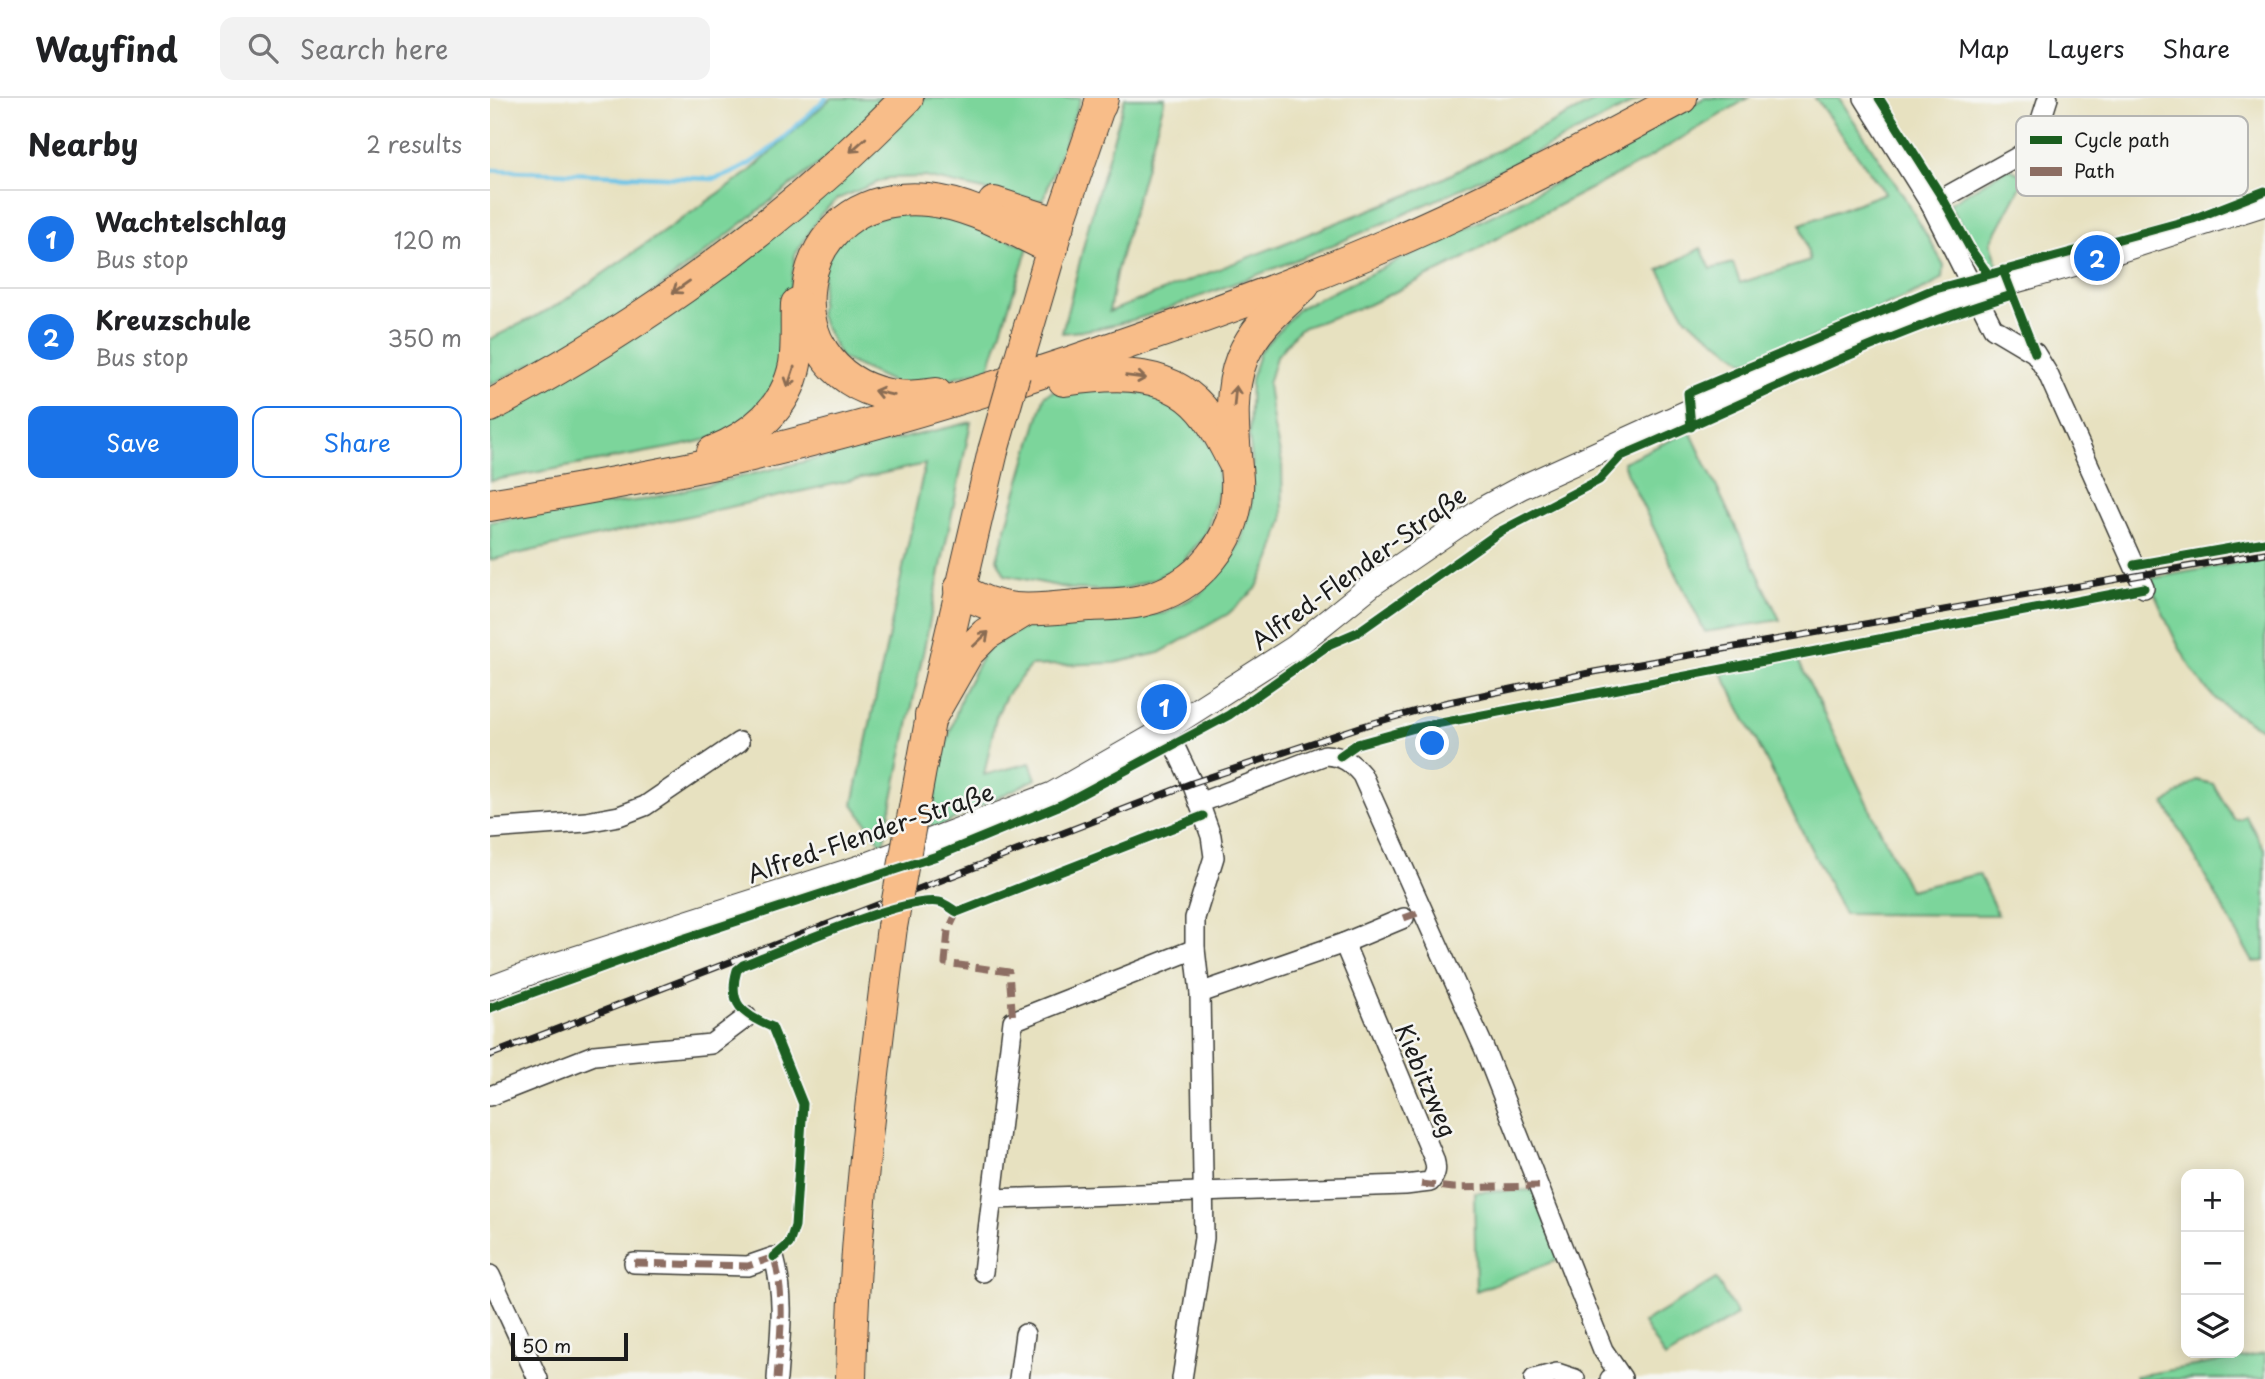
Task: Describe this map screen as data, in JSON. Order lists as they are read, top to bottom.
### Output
{
  "streets": {
    "street": ["Alfred-Flender-Straße", "Kiebitzweg"]
  },
  "legend": ["Cycle path", "Path"],
  "scale_bar": "50 m",
  "page": {
    "header": "Wayfind",
    "search": "Search here",
    "nav": ["Map", "Layers", "Share"],
    "heading": ["Nearby", "2 results"],
    "list": [
      {
        "mark": "1",
        "name": "Wachtelschlag",
        "note": "Bus stop",
        "value": "120 m"
      },
      {
        "mark": "2",
        "name": "Kreuzschule",
        "note": "Bus stop",
        "value": "350 m"
      }
    ],
    "pins": ["2", "1"],
    "buttons": ["Save", "Share"],
    "map_buttons": ["+", "−"],
    "scale": "50 m"
  }
}
